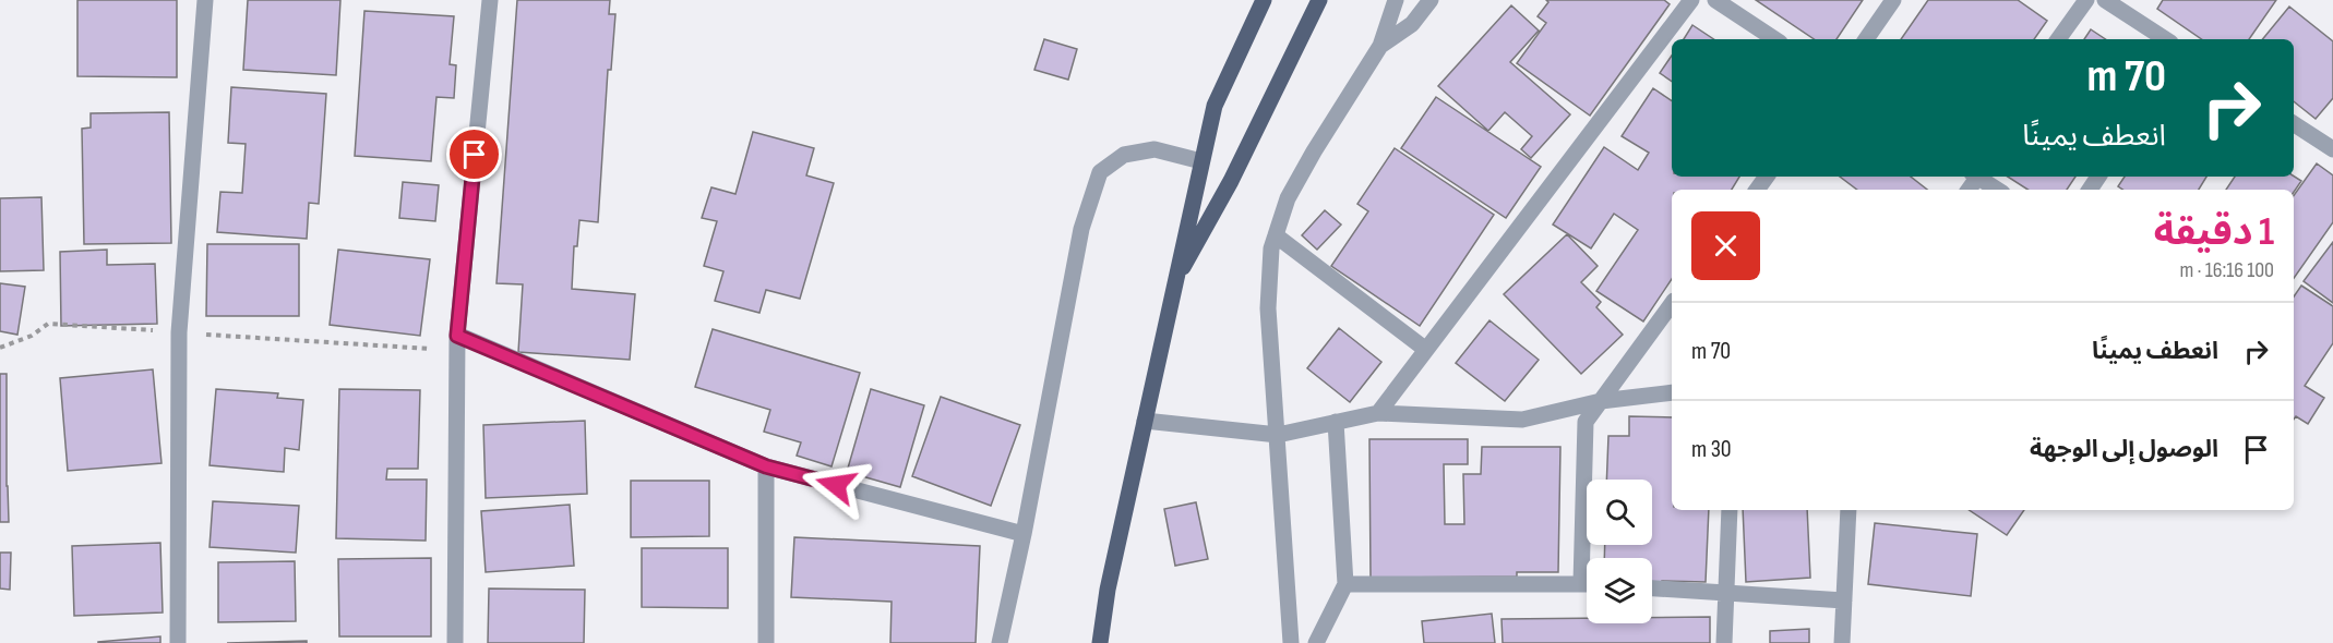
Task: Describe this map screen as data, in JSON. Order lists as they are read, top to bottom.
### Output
{
  "page": {
    "turn": ["70 m", "انعطف يمينًا"],
    "heading": ["1 دقيقة", "100 m · 16:16"],
    "list": [
      {
        "name": "انعطف يمينًا",
        "value": "70 m"
      },
      {
        "name": "الوصول إلى الوجهة",
        "value": "30 m"
      }
    ]
  }
}
